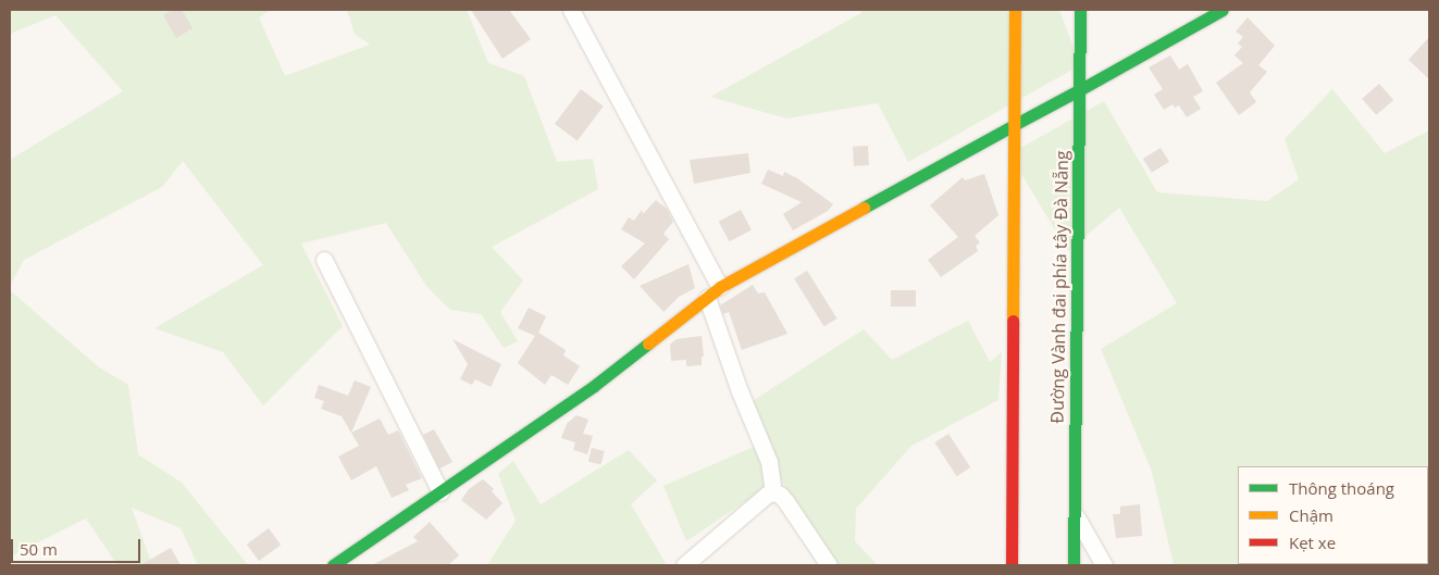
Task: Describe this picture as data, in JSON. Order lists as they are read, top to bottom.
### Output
{
  "streets": {
    "main road": ["Đường Vành đai phía tây Đà Nẵng"]
  },
  "legend": ["Thông thoáng", "Chậm", "Kẹt xe"],
  "scale_bar": "50 m"
}
